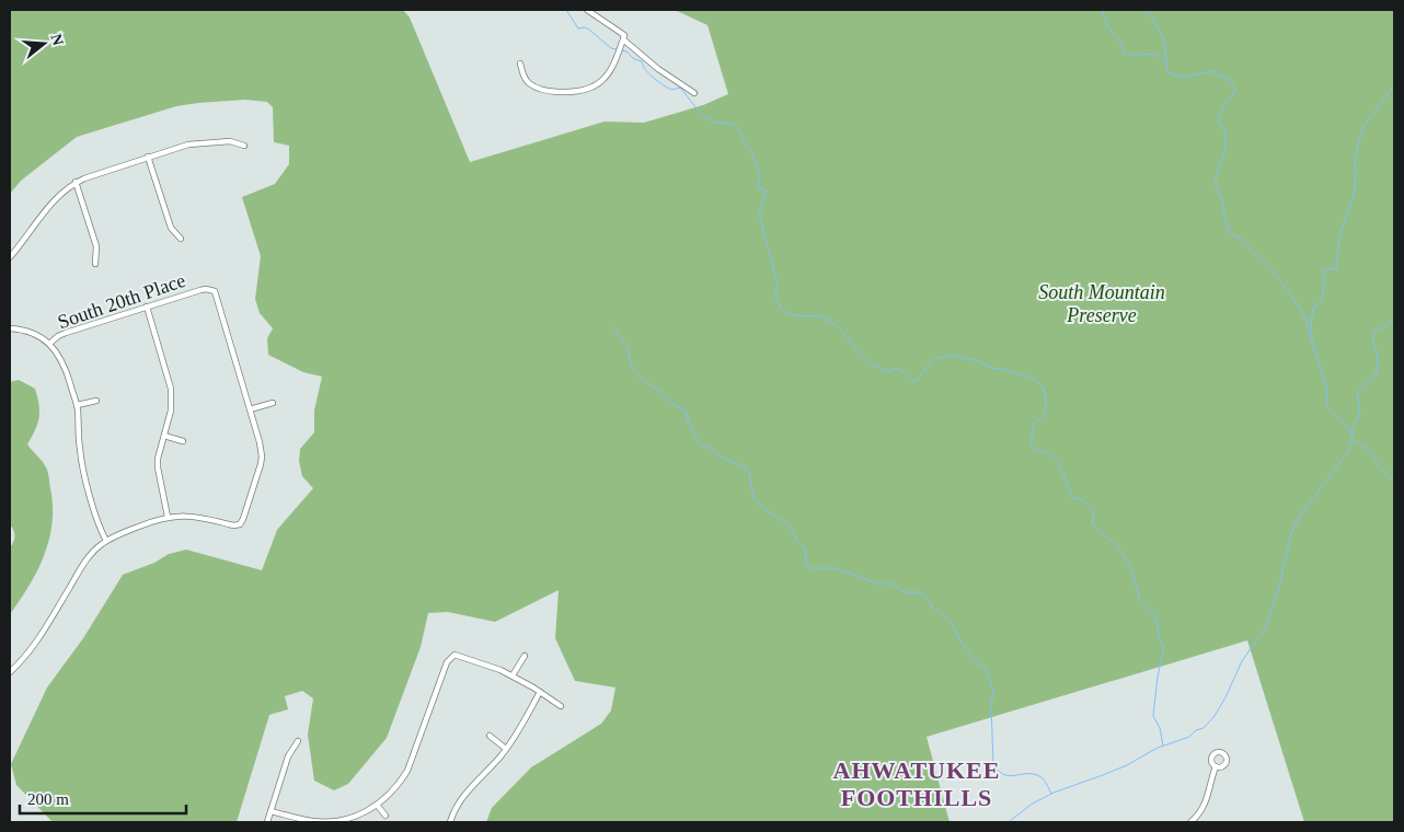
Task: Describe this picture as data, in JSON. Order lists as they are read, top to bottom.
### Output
{
  "streets": {
    "street": ["South 20th Place"]
  },
  "districts": ["AHWATUKEE FOOTHILLS"],
  "parks": ["South Mountain Preserve"],
  "scale_bar": "200 m",
  "north": "right"
}
